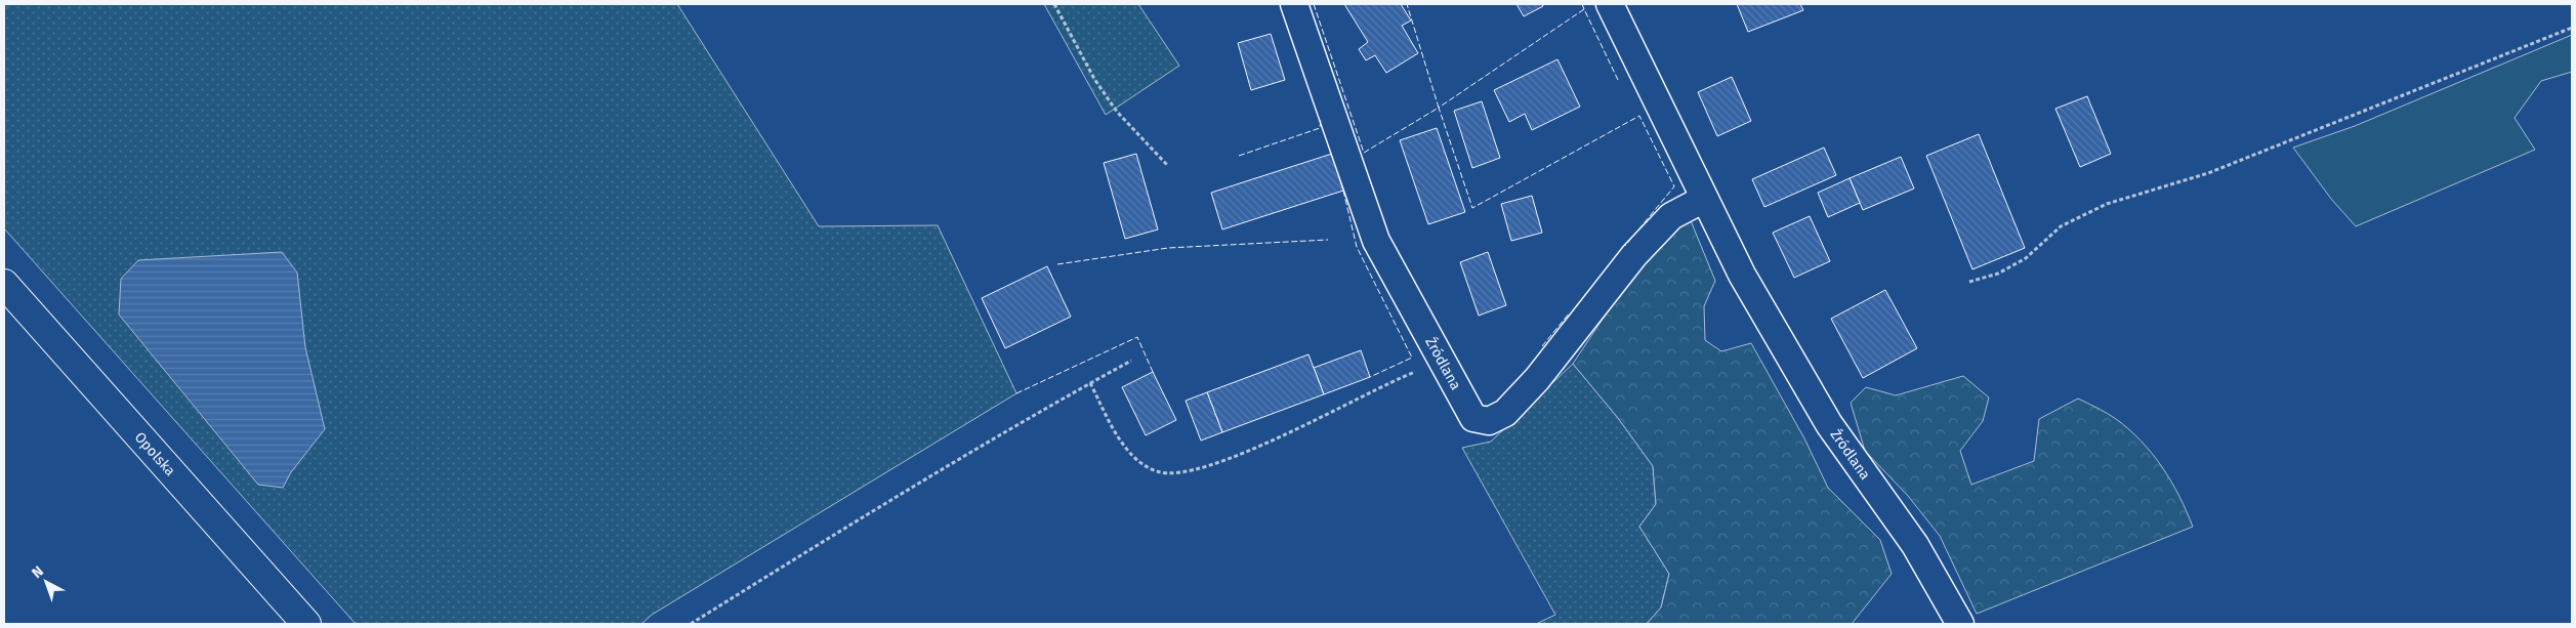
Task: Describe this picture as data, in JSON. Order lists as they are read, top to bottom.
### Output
{
  "streets": {
    "main road": ["Opolska"],
    "street": ["Źródlana"]
  },
  "north": "top left"
}
